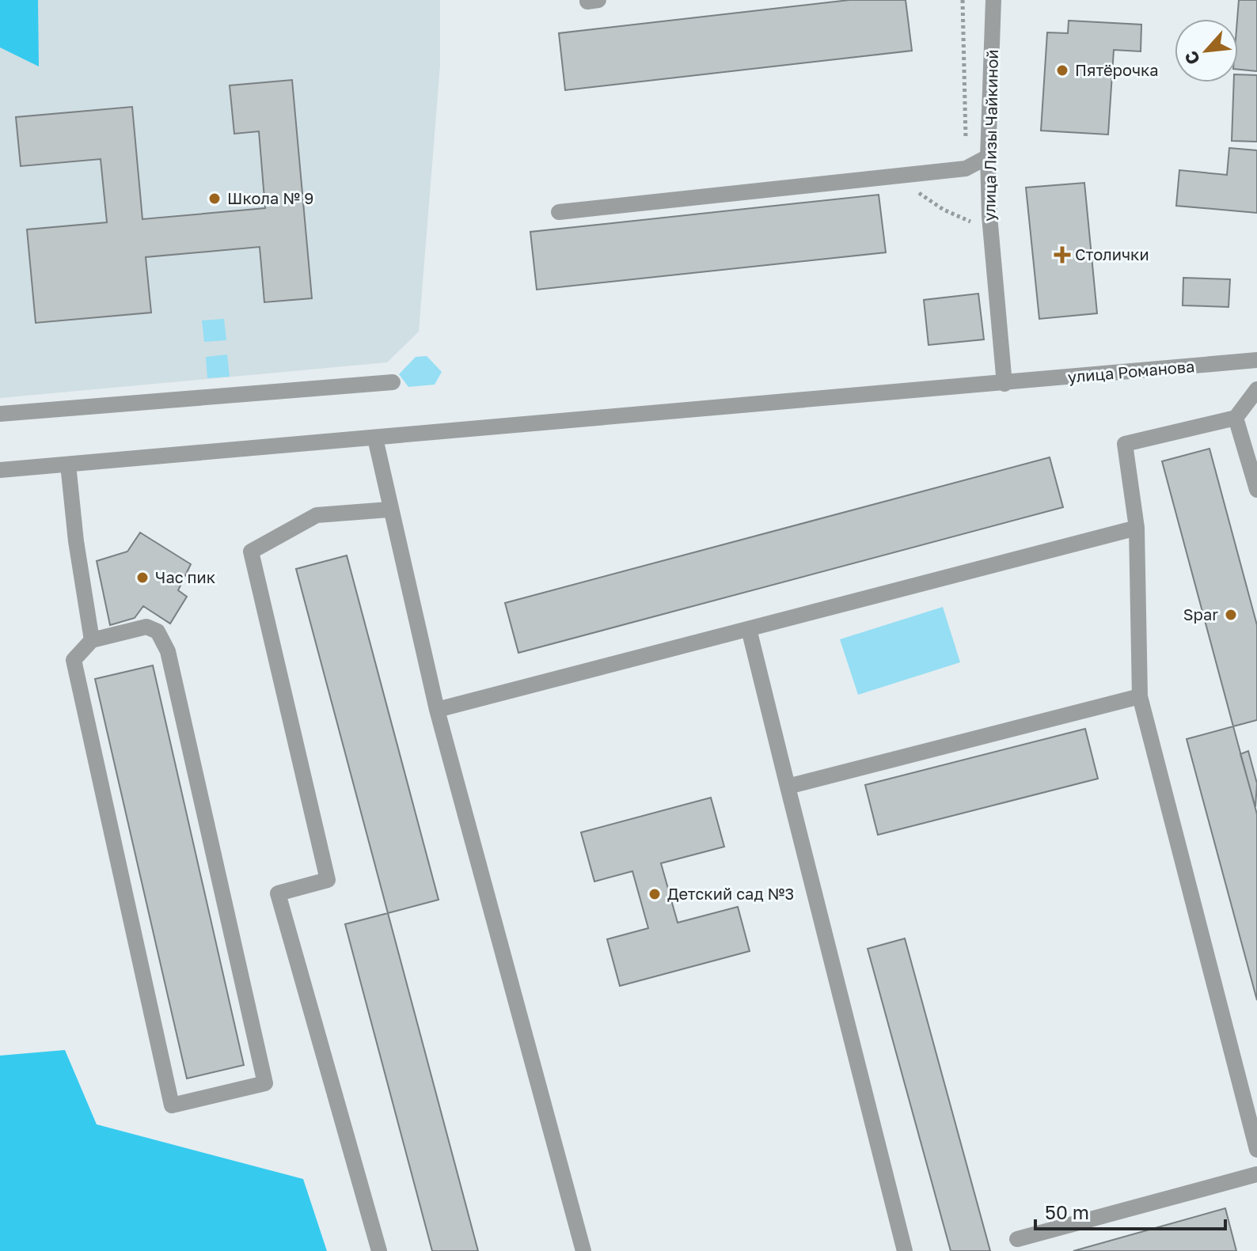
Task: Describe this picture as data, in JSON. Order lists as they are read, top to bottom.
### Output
{
  "streets": {
    "street": ["улица Лизы Чайкиной", "улица Романова"]
  },
  "crossings": [
    ["улица Лизы Чайкиной", "улица Романова"]
  ],
  "places": {
    "other": [
      "Пятёрочка",
      "Школа № 9",
      "Час пик",
      "Spar",
      "Детский сад №3"
    ],
    "health": ["Столички"]
  },
  "scale_bar": "50 m",
  "north": "bottom left"
}
